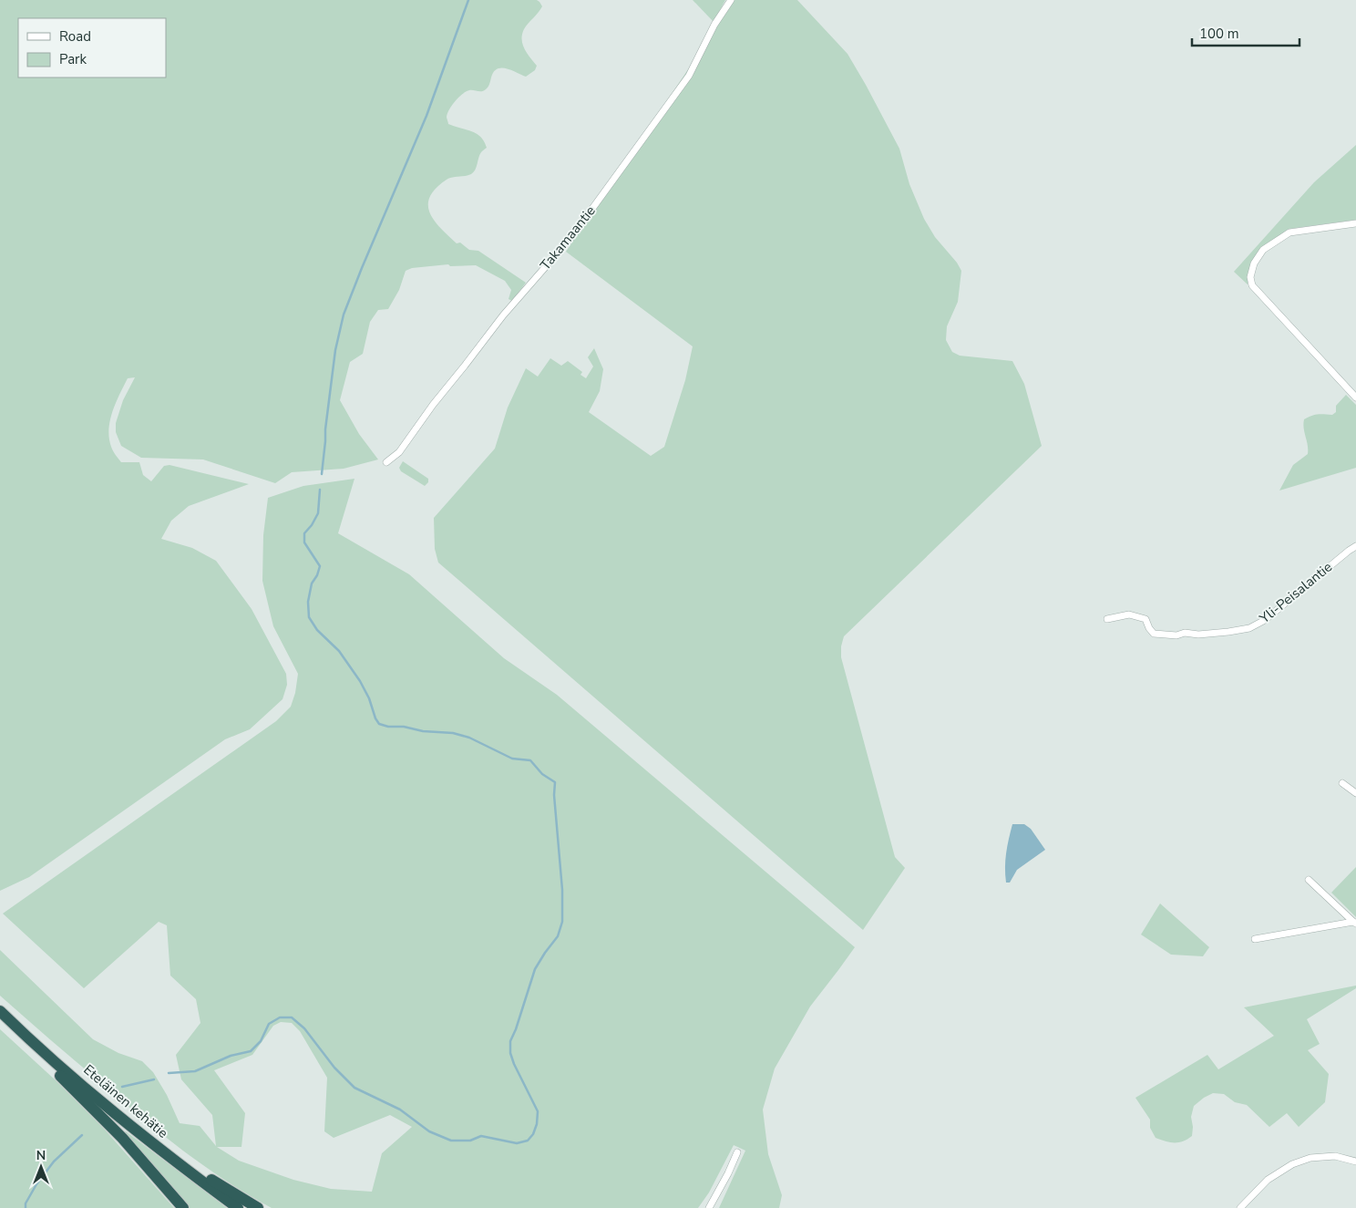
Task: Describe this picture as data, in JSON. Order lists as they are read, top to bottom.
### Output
{
  "streets": {
    "highway": ["Eteläinen kehätie"],
    "street": ["Takamaantie", "Yli-Peisalantie"]
  },
  "legend": ["Road", "Park"],
  "scale_bar": "100 m",
  "north": "top"
}
